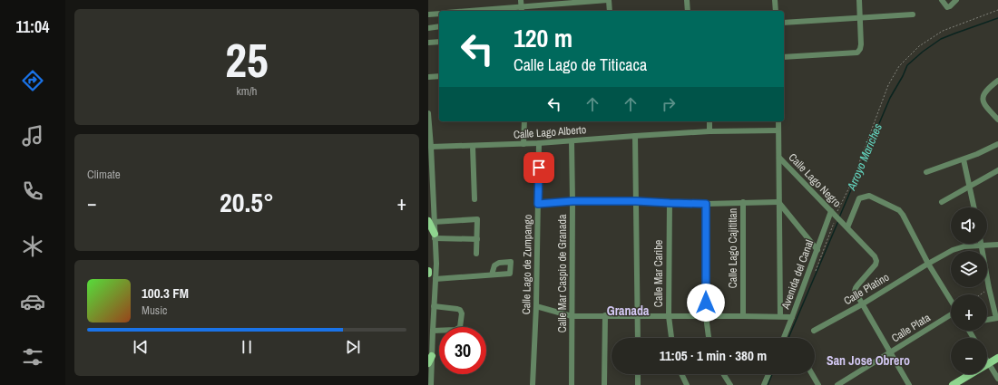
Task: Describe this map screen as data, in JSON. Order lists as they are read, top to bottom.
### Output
{
  "streets": {
    "street": [
      "Calle Lago Alberto",
      "Calle Lago Negro",
      "Calle Lago Cajititlan",
      "Calle Lago de Zumpango",
      "Calle Mar Caspio de Granada",
      "Calle Mar Caribe",
      "Avenida del Canal",
      "Calle Platino",
      "Calle Plata"
    ]
  },
  "crossings": [
    ["Calle Lago Alberto", "Calle Lago de Zumpango"],
    ["Calle Lago Alberto", "Calle Mar Caspio de Granada"],
    ["Calle Lago Negro", "Avenida del Canal"],
    ["Calle Lago Negro", "Calle Platino"]
  ],
  "districts": ["Granada", "San Jose Obrero"],
  "water": ["Arroyo Mariches"],
  "page": {
    "tabs": "11:04",
    "tile": [
      ["25", "km/h"],
      "Climate"
    ],
    "turn": ["120 m", "Calle Lago de Titicaca"],
    "heat": ["−", "20.5°", "+"],
    "map_buttons": ["+", "−"],
    "song": ["100.3 FM", "Music"],
    "limit": "30",
    "trip": "11:05 · 1 min · 380 m"
  }
}
